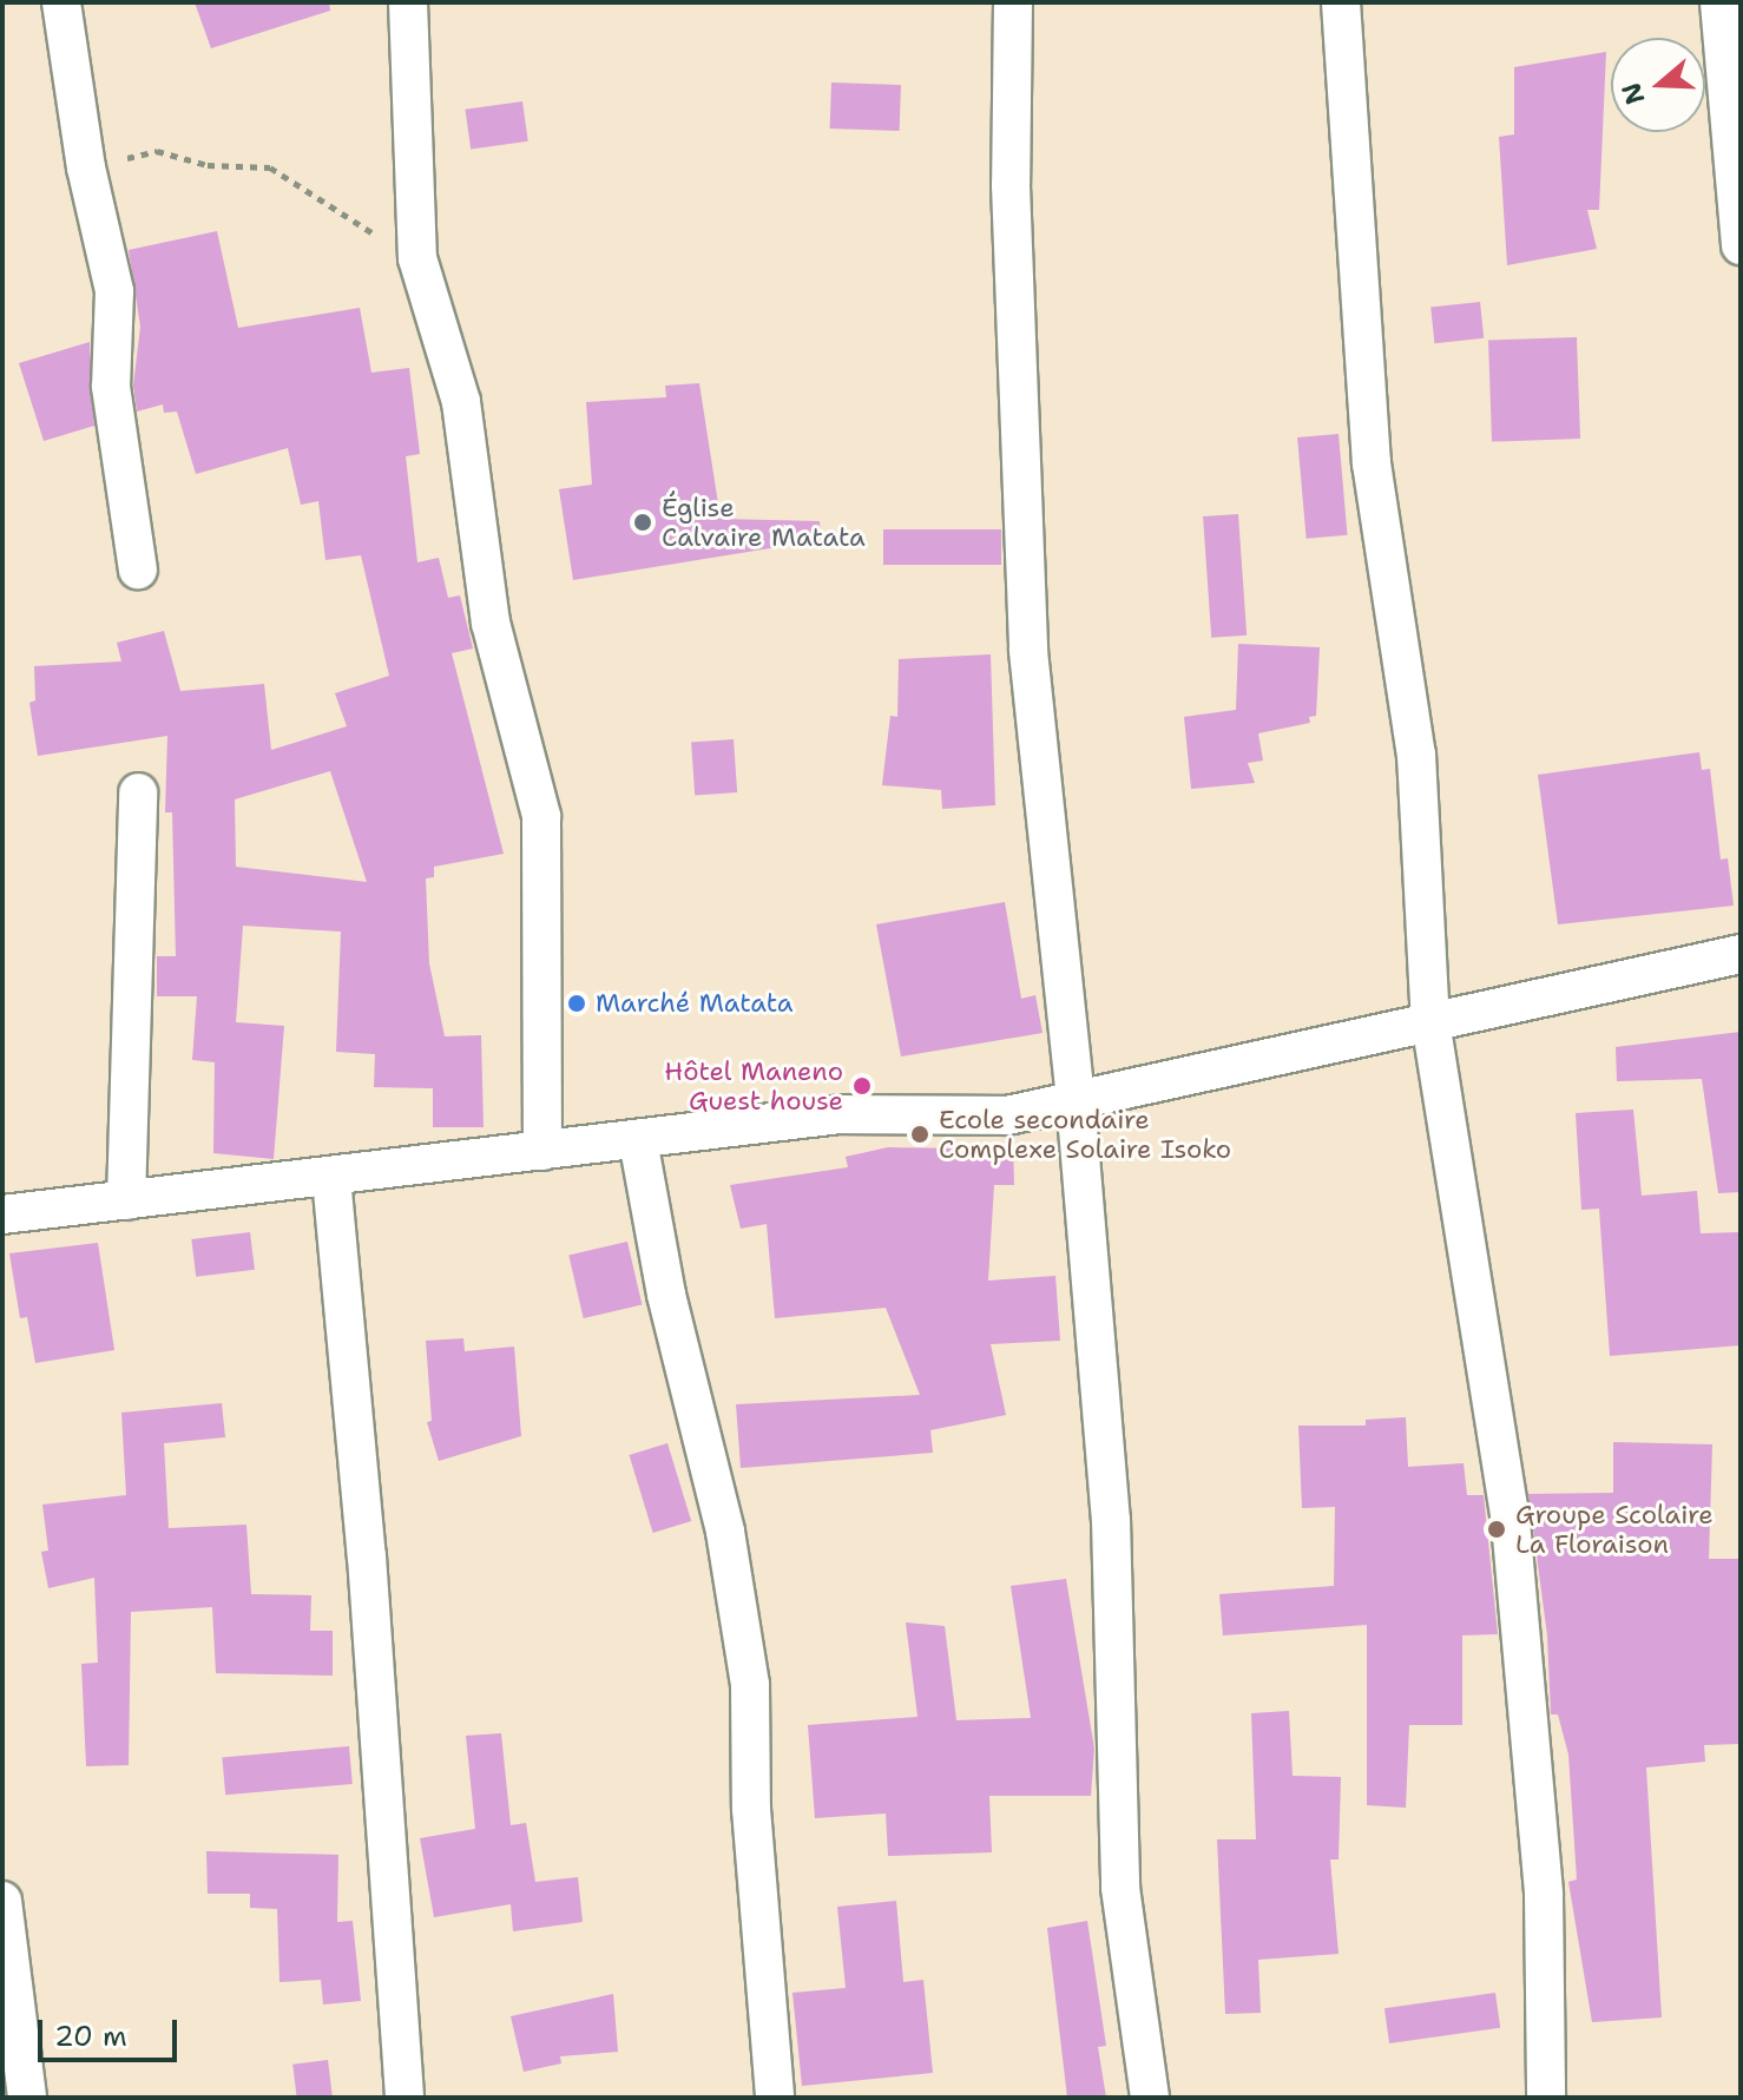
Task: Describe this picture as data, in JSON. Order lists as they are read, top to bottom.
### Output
{
  "places": [
    "Église Calvaire Matata",
    "Marché Matata",
    "Hôtel Maneno Guest house",
    "Ecole secondaire Complexe Solaire Isoko",
    "Groupe Scolaire La Floraison"
  ],
  "scale_bar": "20 m",
  "north": "left"
}
